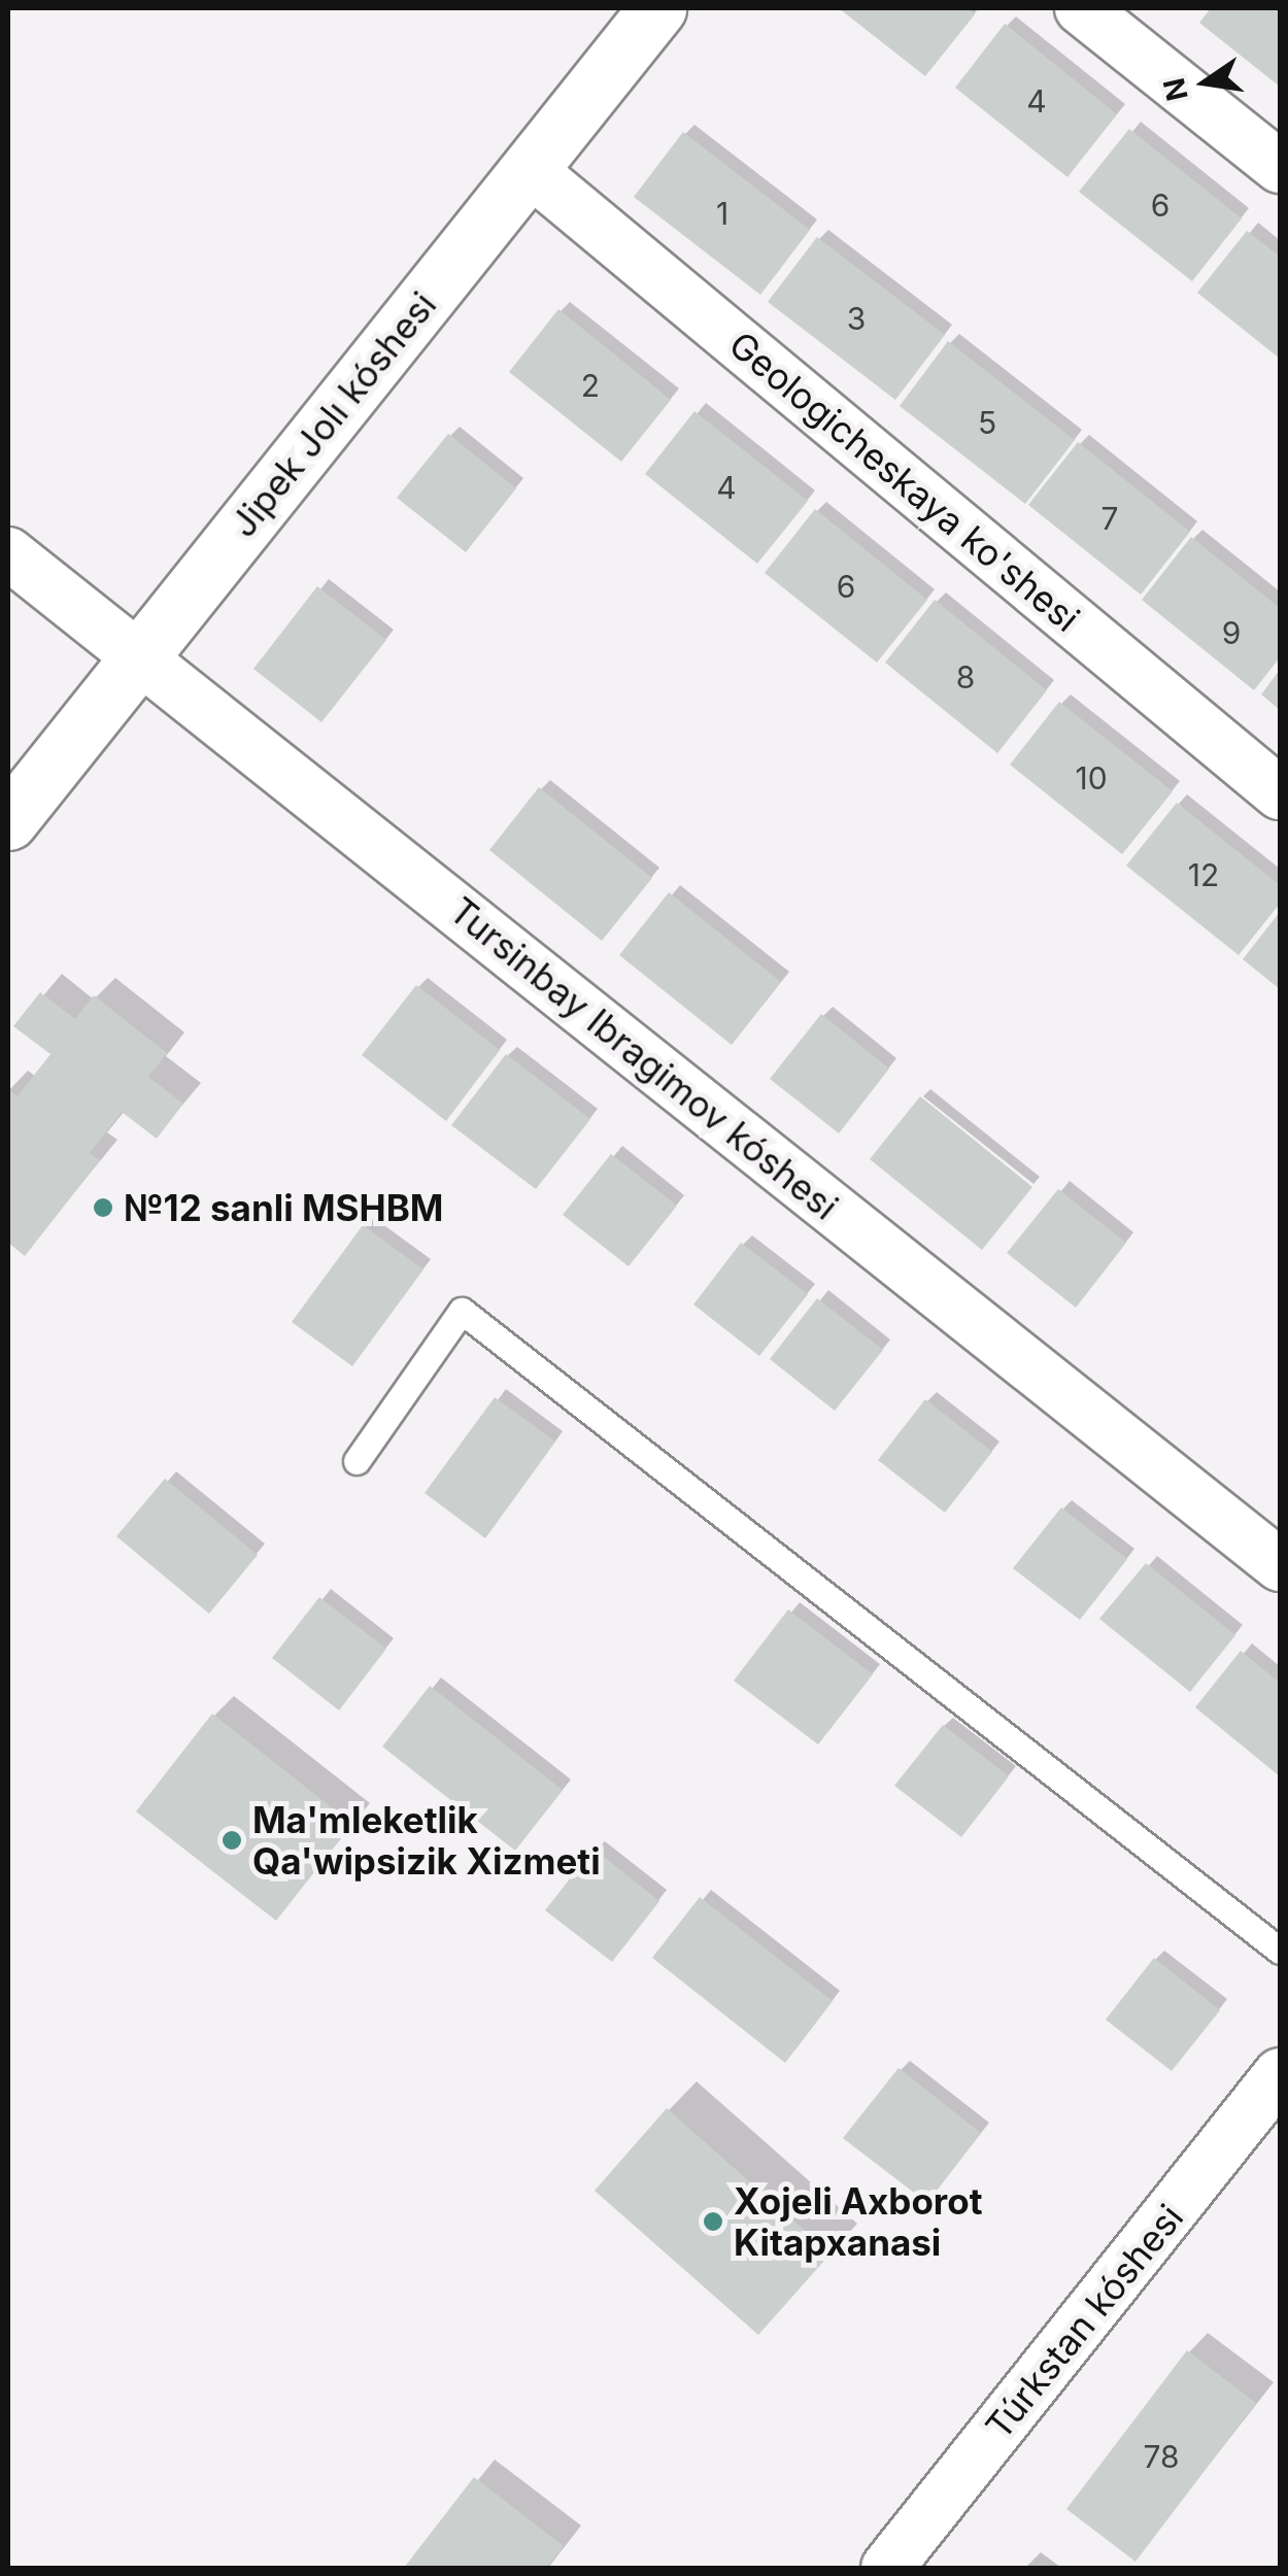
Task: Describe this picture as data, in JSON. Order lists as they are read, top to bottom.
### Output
{
  "streets": {
    "street": [
      "Jipek Jolı kóshesi",
      "Geologicheskaya ko'shesi",
      "Tursinbay Ibragimov kóshesi",
      "Túrkstan kóshesi"
    ]
  },
  "crossings": [
    ["Jipek Jolı kóshesi", "Geologicheskaya ko'shesi"],
    ["Jipek Jolı kóshesi", "Tursinbay Ibragimov kóshesi"]
  ],
  "places": ["№12 sanli MSHBM", "Ma'mleketlik Qa'wipsizik Xizmeti", "Xojeli Axborot Kitapxanasi"],
  "house_numbers": [
    "4",
    "6",
    "1",
    "3",
    "2",
    "5",
    "4",
    "7",
    "6",
    "9",
    "8",
    "10",
    "12",
    "78"
  ],
  "north": "left"
}
